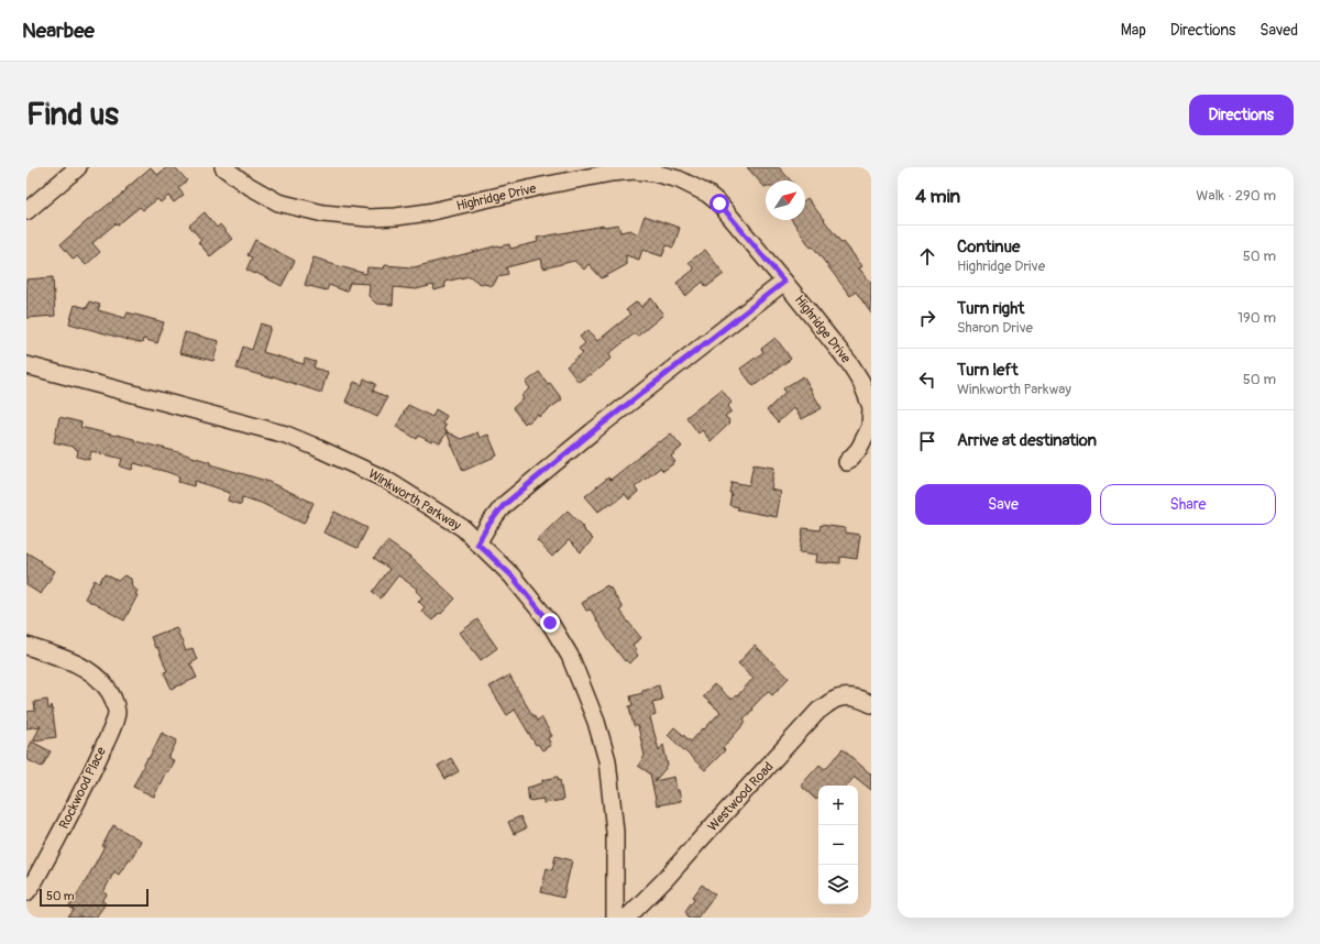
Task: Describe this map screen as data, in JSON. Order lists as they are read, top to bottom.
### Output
{
  "streets": {
    "street": [
      "Highridge Drive",
      "Winkworth Parkway",
      "Rockwood Place",
      "Westwood Road"
    ]
  },
  "scale_bar": "50 m",
  "north": "top right",
  "page": {
    "header": "Nearbee",
    "nav": ["Map", "Directions", "Saved"],
    "buttons": [
      "Directions",
      ["Save", "Share"]
    ],
    "title": "Find us",
    "heading": ["4 min", "Walk · 290 m"],
    "list": [
      ["Continue", "Highridge Drive", "50 m"],
      ["Turn right", "Sharon Drive", "190 m"],
      ["Turn left", "Winkworth Parkway", "50 m"],
      "Arrive at destination"
    ],
    "map_buttons": ["+", "−"],
    "scale": "50 m"
  }
}
